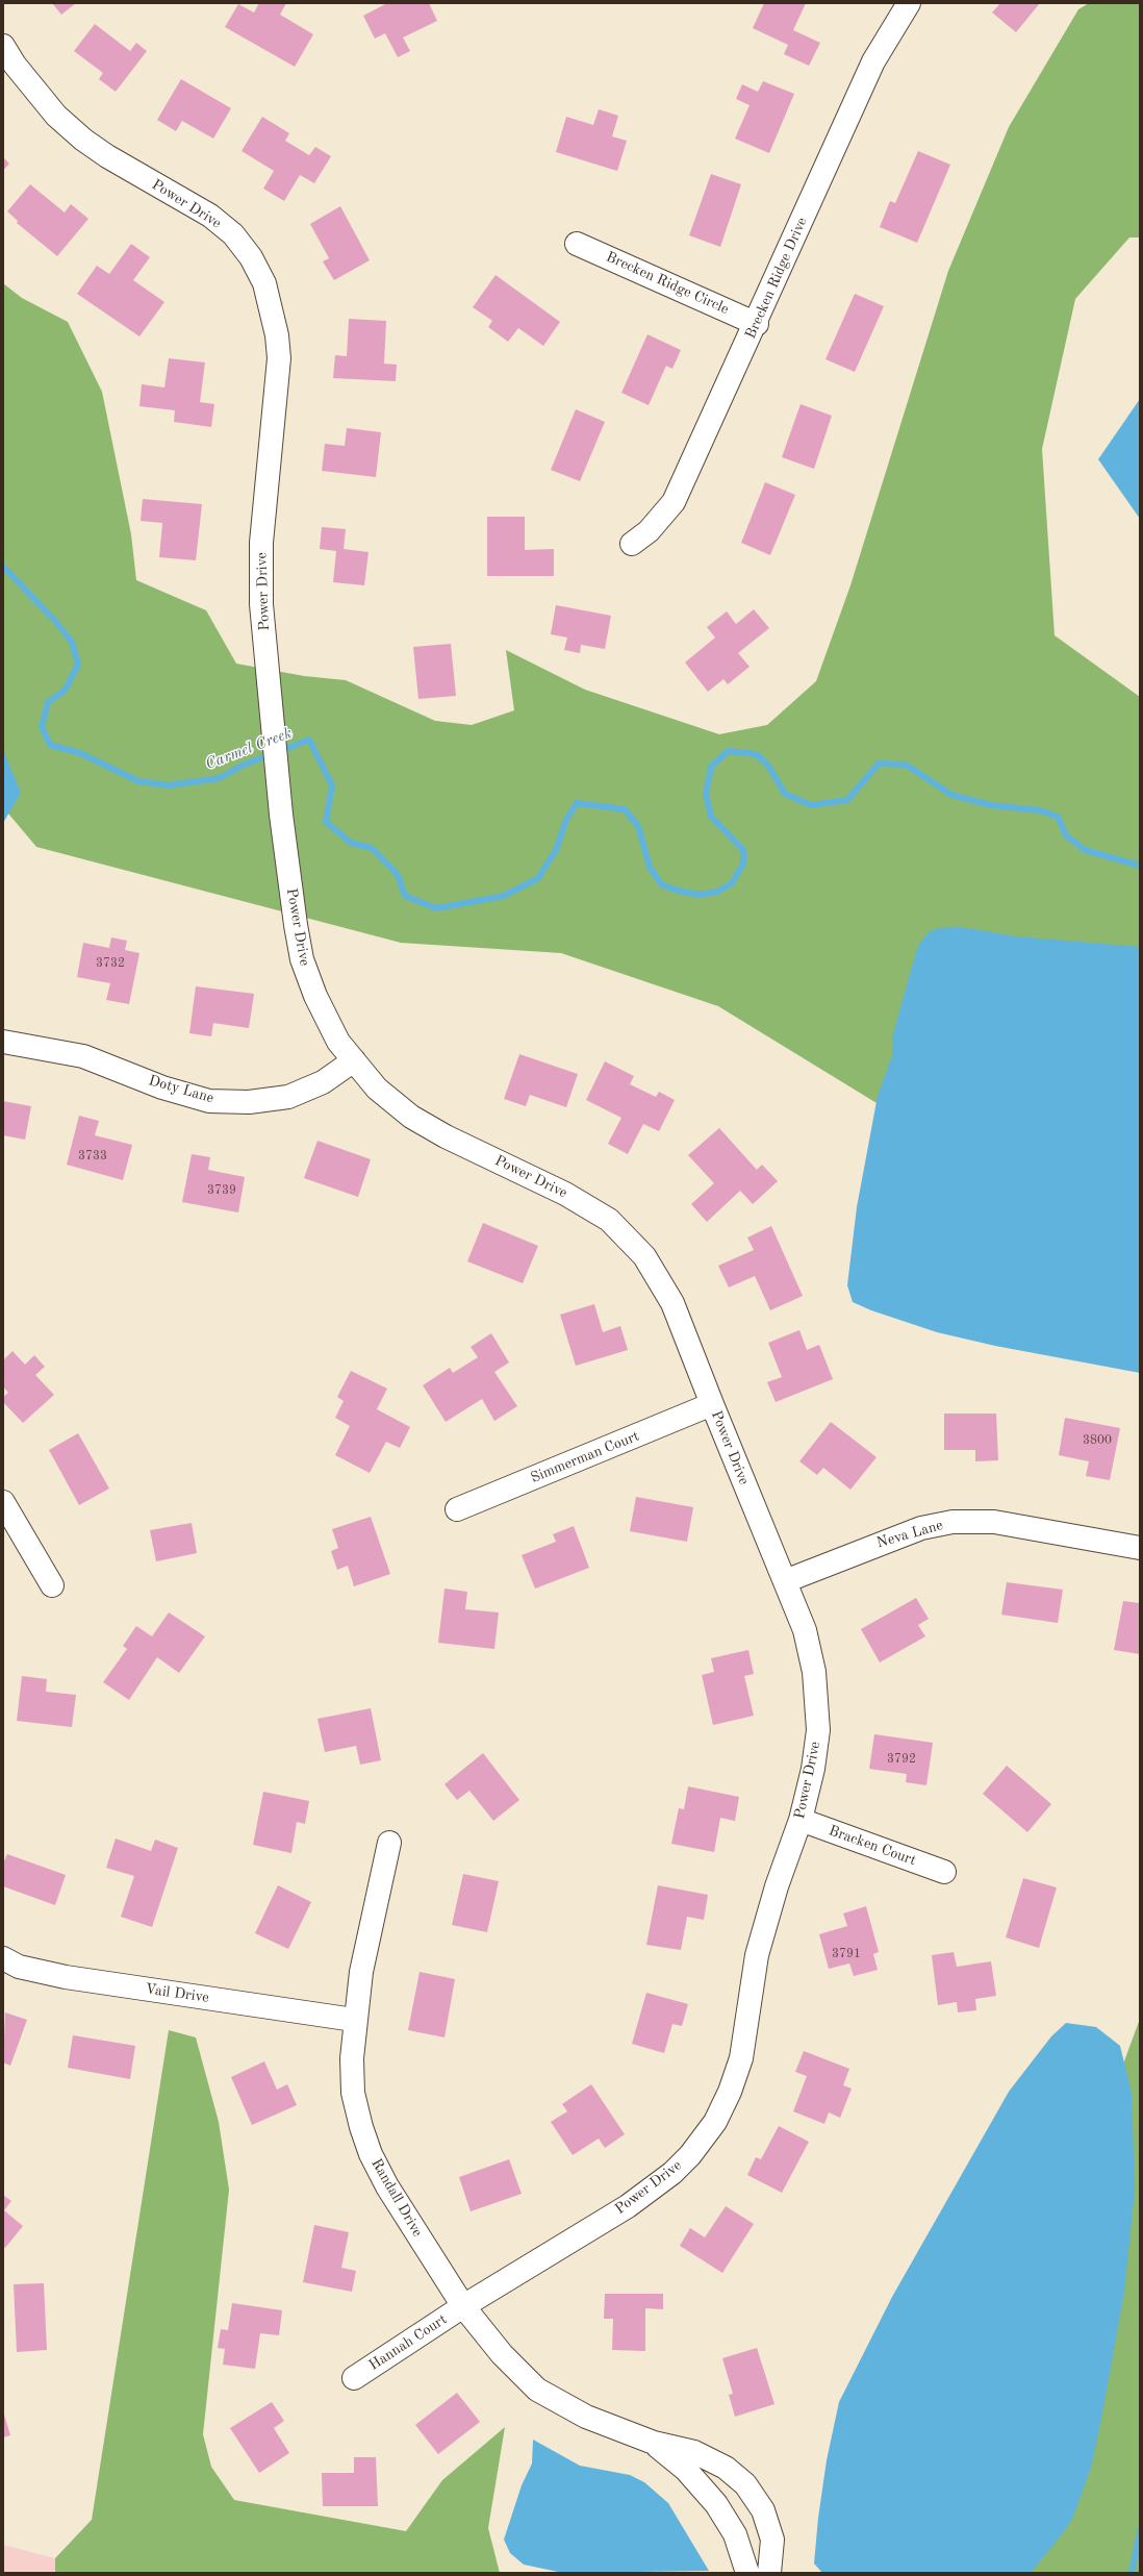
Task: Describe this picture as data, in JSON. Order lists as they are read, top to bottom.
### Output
{
  "streets": {
    "street": [
      "Power Drive",
      "Brecken Ridge Drive",
      "Brecken Ridge Circle",
      "Doty Lane",
      "Simmerman Court",
      "Neva Lane",
      "Bracken Court",
      "Vail Drive",
      "Randall Drive",
      "Hannah Court"
    ]
  },
  "crossings": [
    ["Power Drive", "Doty Lane"],
    ["Power Drive", "Simmerman Court"],
    ["Power Drive", "Neva Lane"],
    ["Power Drive", "Bracken Court"],
    ["Power Drive", "Randall Drive"],
    ["Power Drive", "Hannah Court"],
    ["Brecken Ridge Drive", "Brecken Ridge Circle"],
    ["Vail Drive", "Randall Drive"],
    ["Randall Drive", "Hannah Court"]
  ],
  "water": ["Carmel Creek"],
  "house_numbers": [
    "3732",
    "3733",
    "3739",
    "3800",
    "3792",
    "3791"
  ]
}
